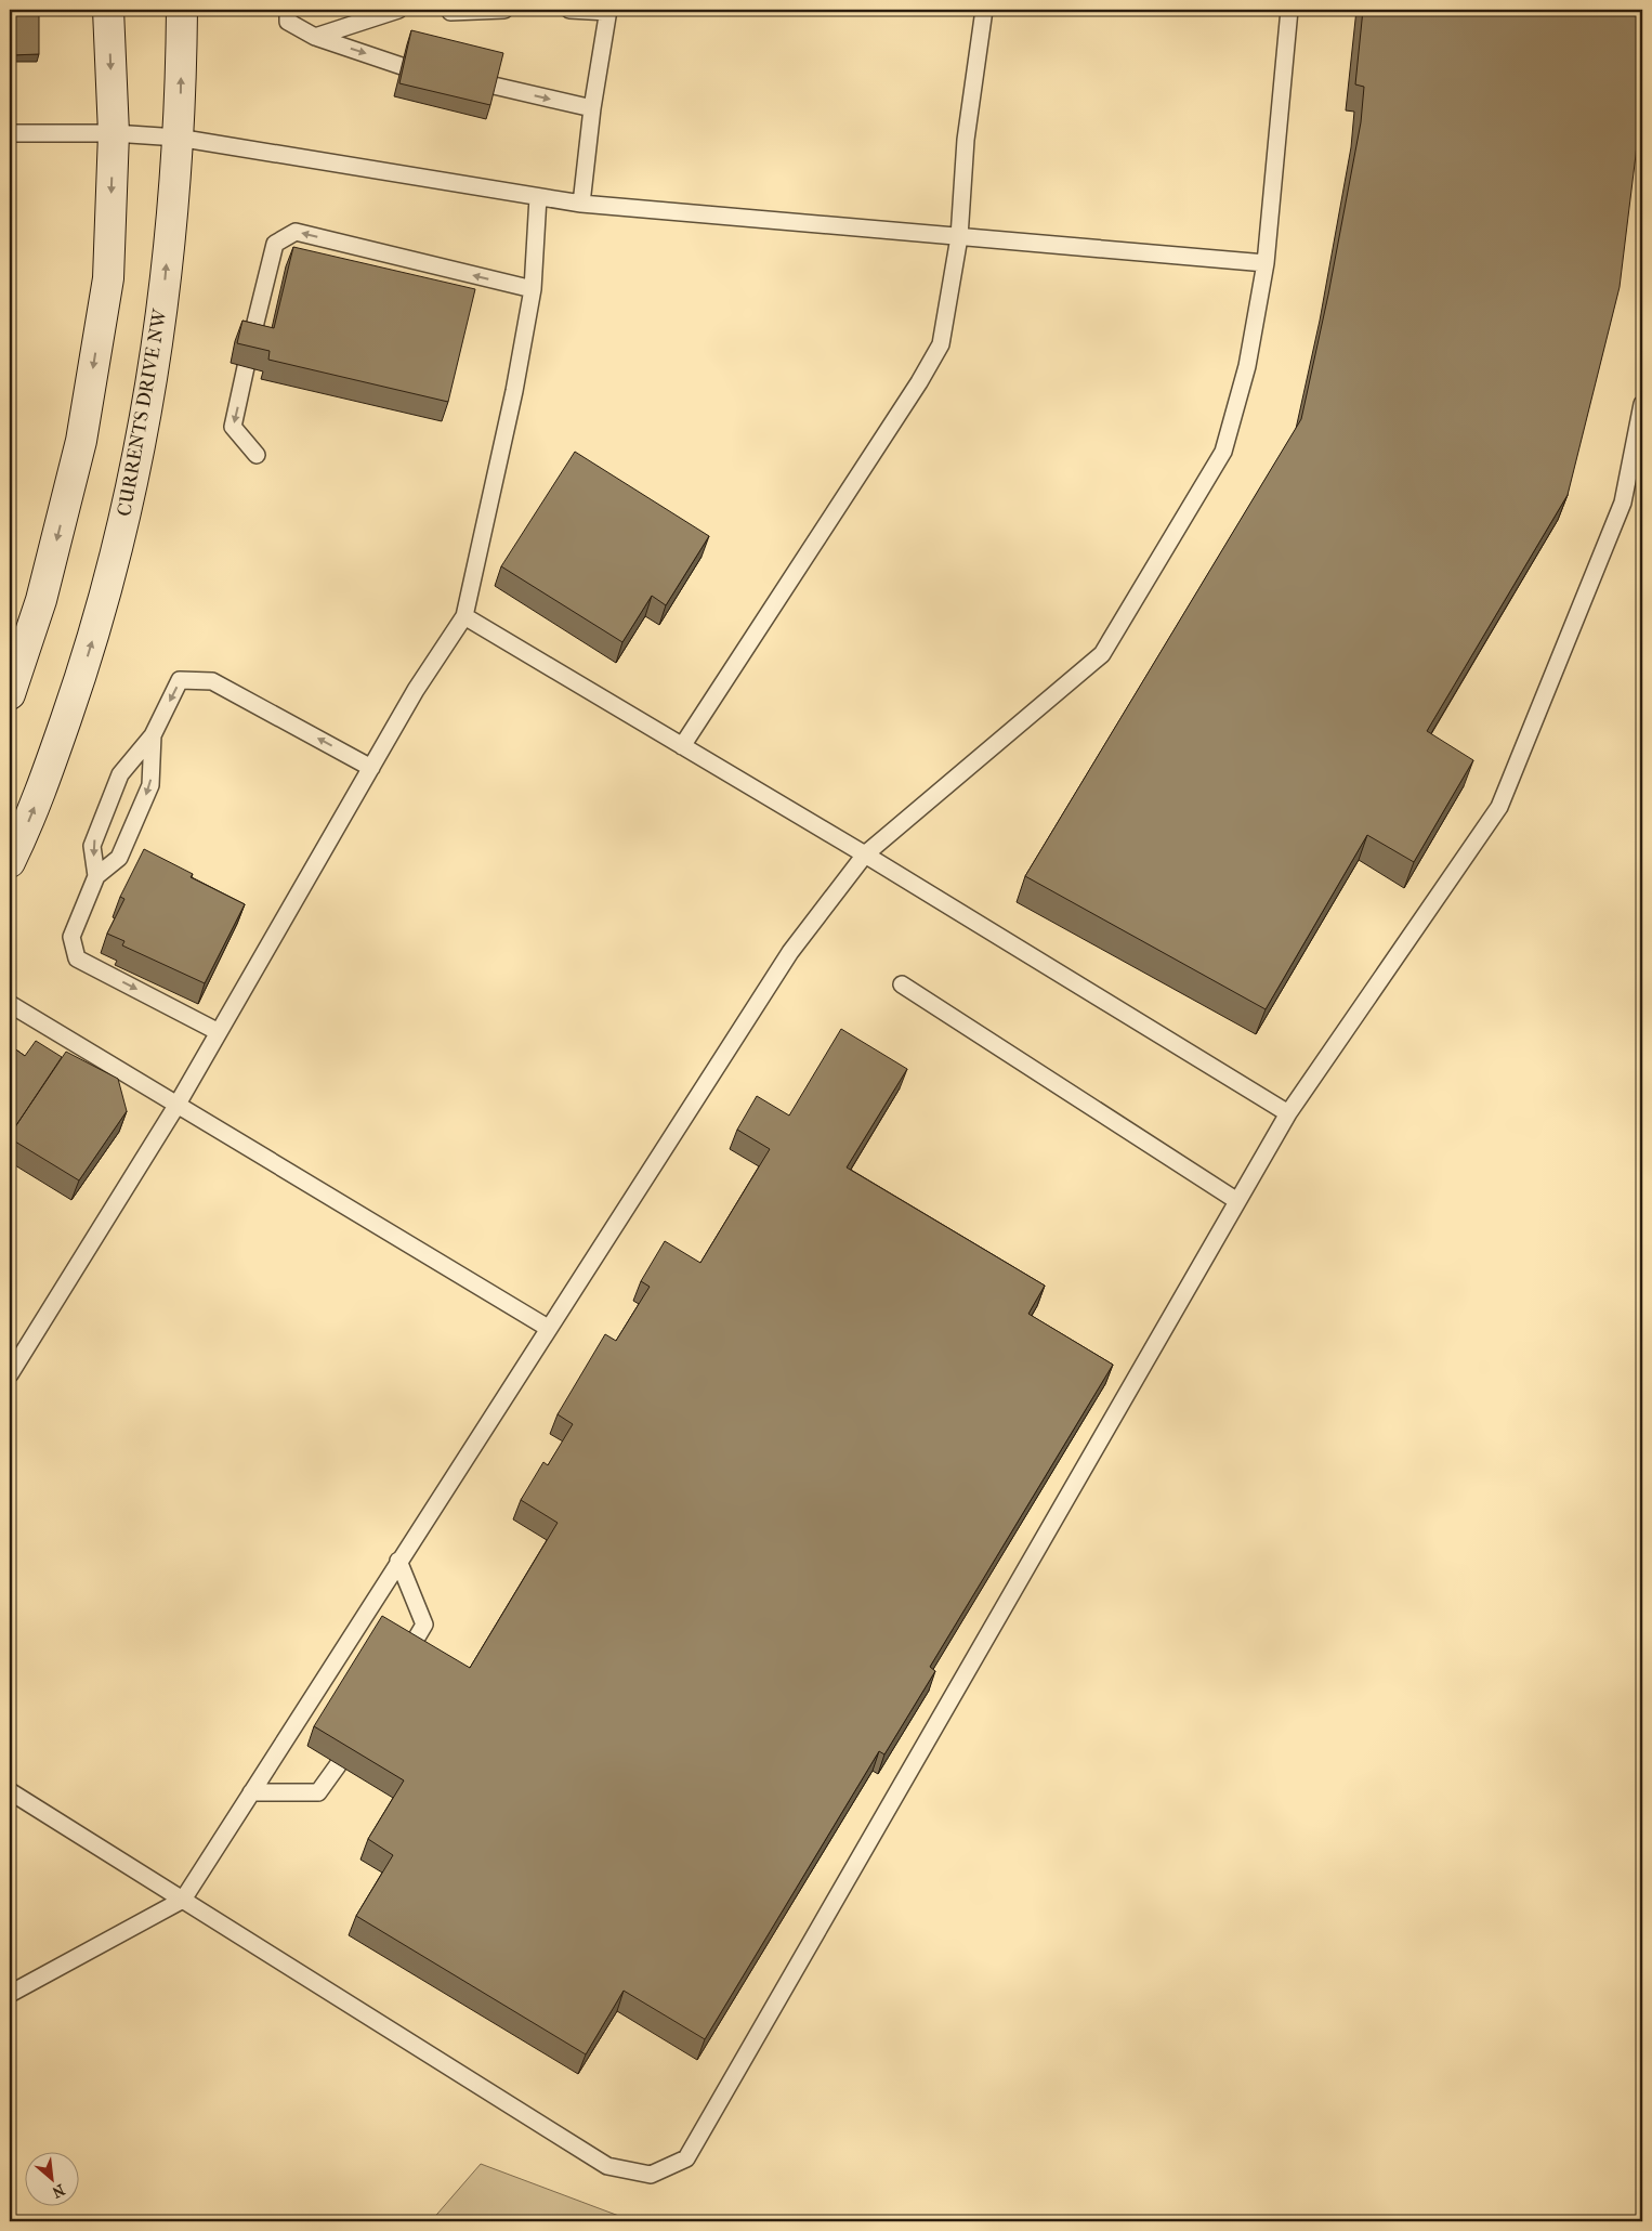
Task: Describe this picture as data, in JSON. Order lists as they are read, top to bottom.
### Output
{
  "streets": {
    "street": ["CURRENTS DRIVE NW"]
  },
  "north": "bottom right"
}
